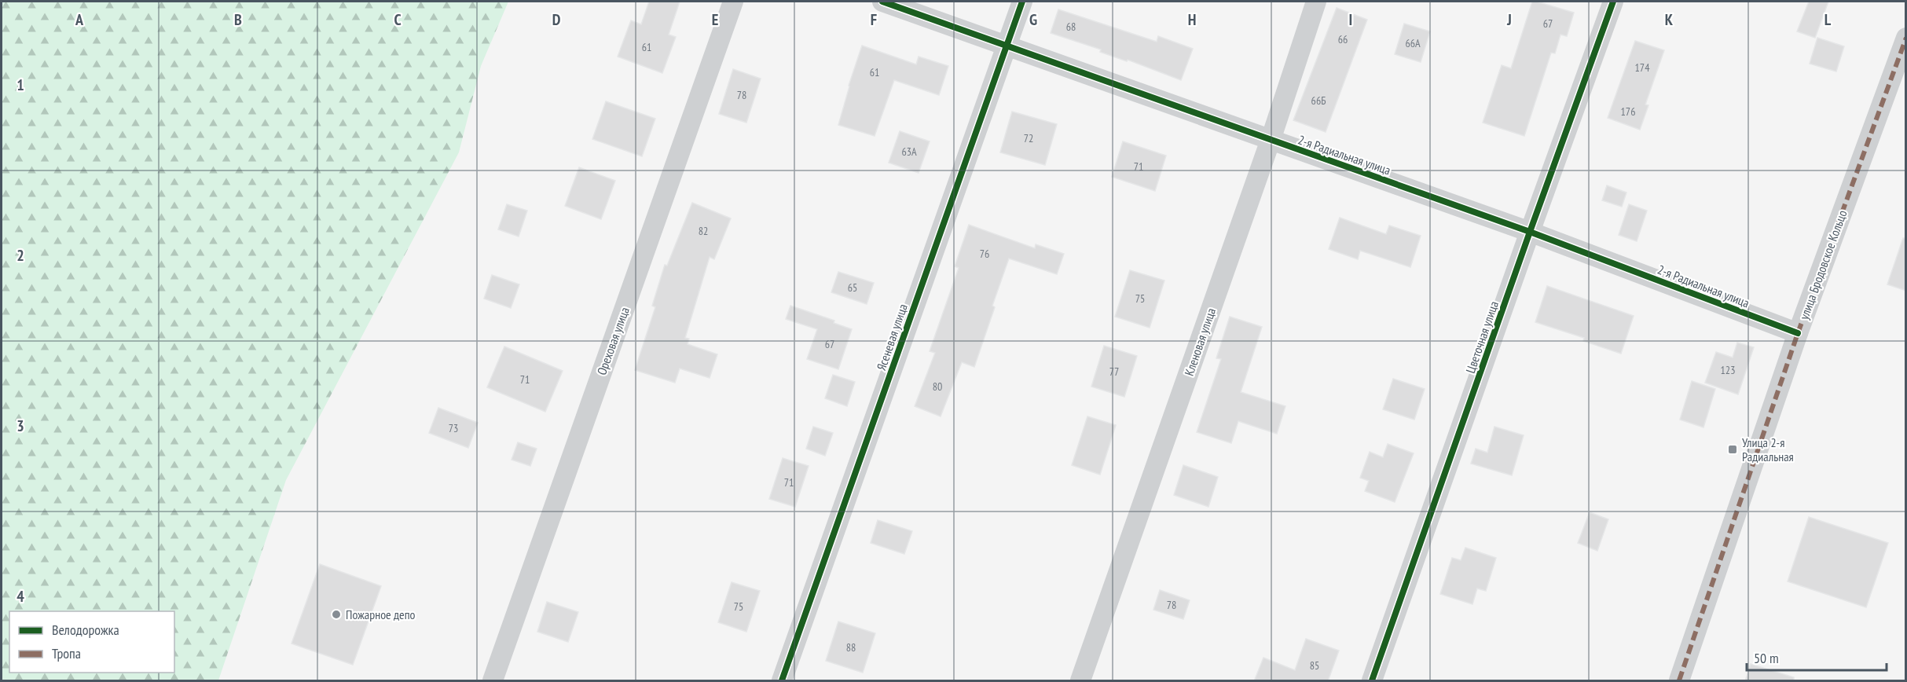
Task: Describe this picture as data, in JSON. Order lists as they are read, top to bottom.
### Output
{
  "streets": {
    "street": [
      "2-я Радиальная улица",
      "улица Бродовское Кольцо",
      "Ясеневая улица",
      "Цветочная улица",
      "Ореховая улица",
      "Кленовая улица"
    ]
  },
  "crossings": [
    ["2-я Радиальная улица", "улица Бродовское Кольцо"],
    ["2-я Радиальная улица", "Ясеневая улица"],
    ["2-я Радиальная улица", "Цветочная улица"],
    ["2-я Радиальная улица", "Кленовая улица"]
  ],
  "places": {
    "transit": ["Улица 2-я Радиальная"],
    "other": ["Пожарное депо"]
  },
  "house_numbers": [
    "67",
    "68",
    "66",
    "66А",
    "61",
    "174",
    "61",
    "78",
    "66Б",
    "176",
    "72",
    "63А",
    "71",
    "82",
    "76",
    "65",
    "75",
    "67",
    "123",
    "77",
    "71",
    "80",
    "73",
    "71",
    "78",
    "75",
    "88",
    "85"
  ],
  "legend": ["Велодорожка", "Тропа"],
  "scale_bar": "50 m",
  "grid": {
    "columns": [
      "A",
      "B",
      "C",
      "D",
      "E",
      "F",
      "G",
      "H",
      "I",
      "J",
      "K",
      "L"
    ],
    "rows": [
      "1",
      "2",
      "3",
      "4"
    ]
  }
}
